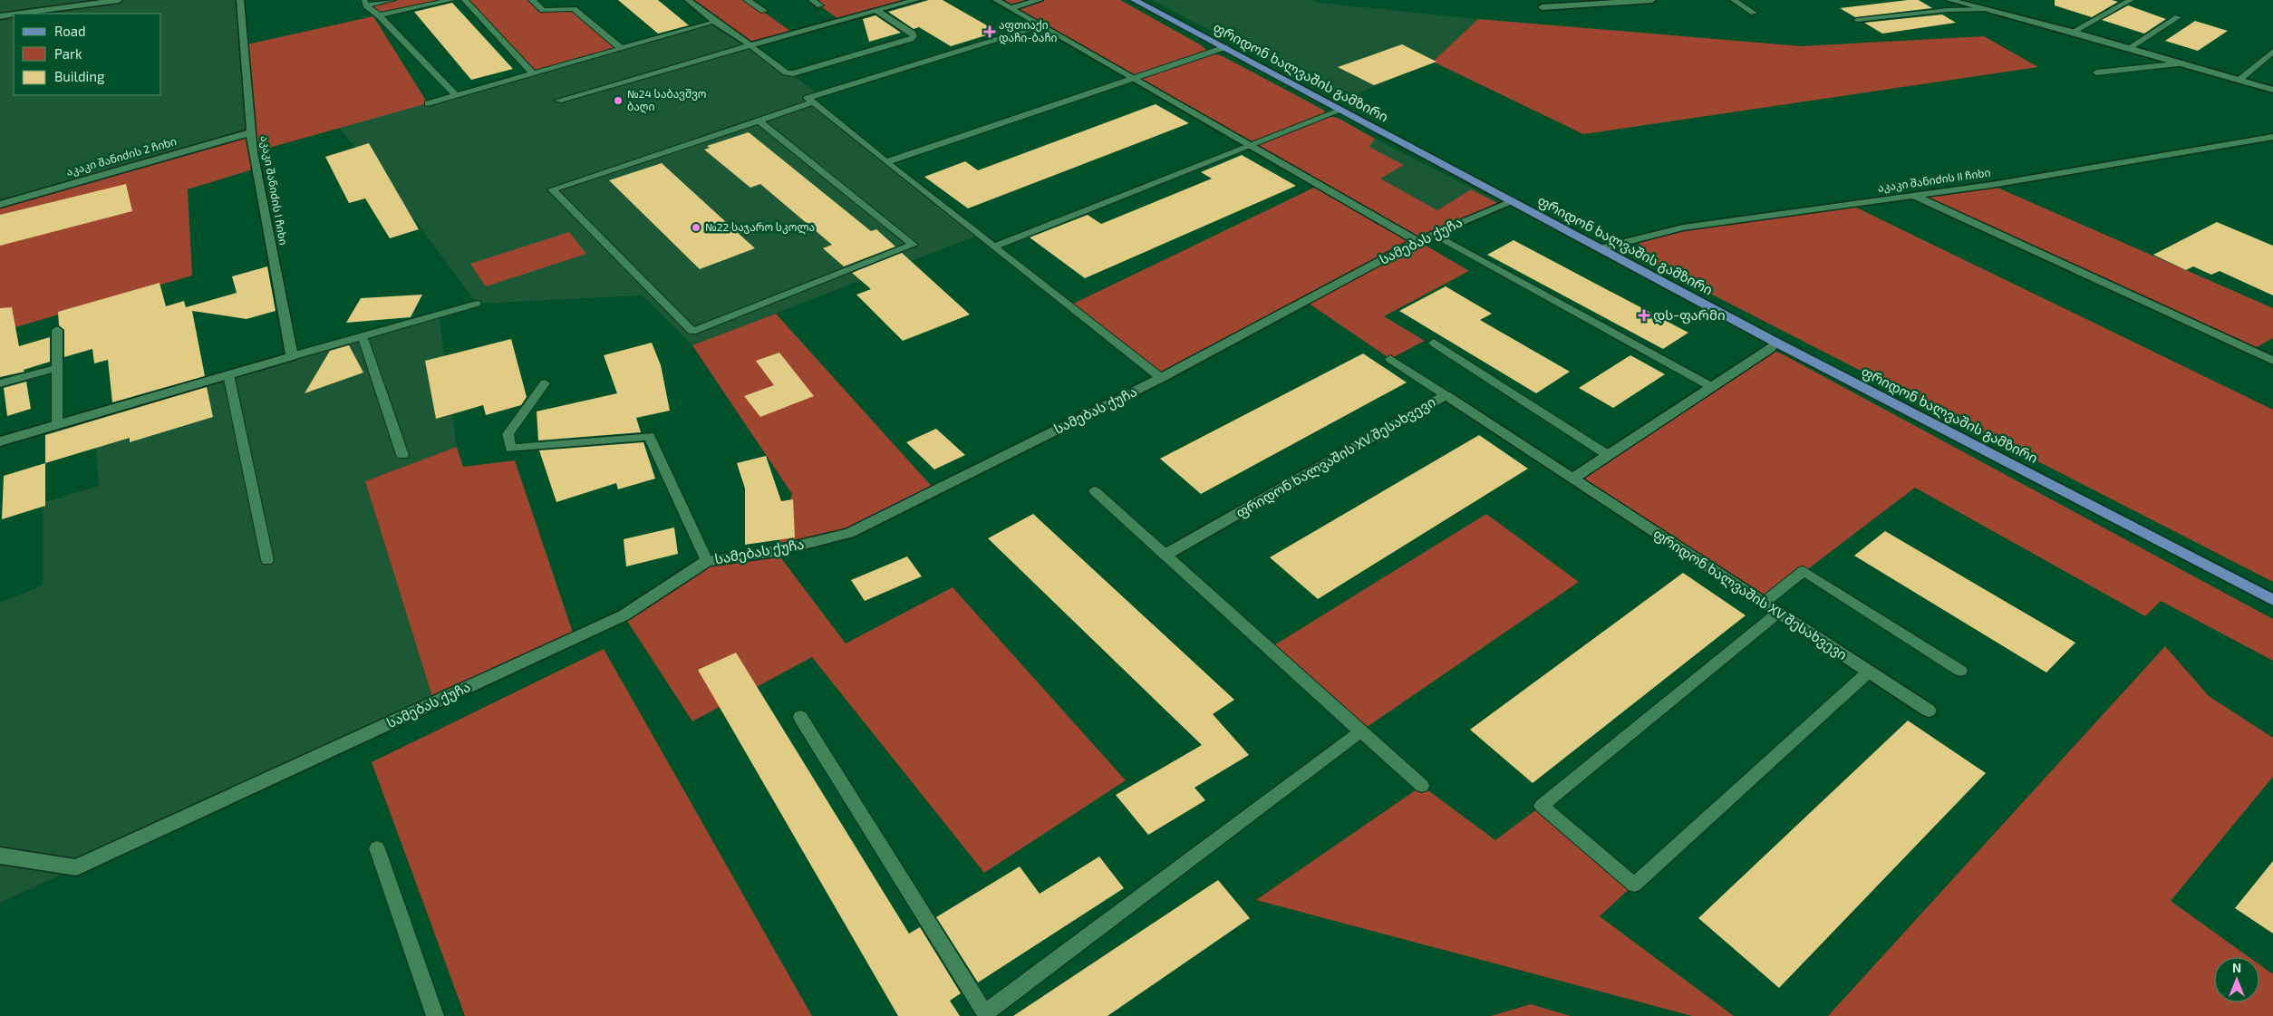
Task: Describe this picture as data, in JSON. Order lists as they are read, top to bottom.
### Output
{
  "streets": {
    "main road": ["ფრიდონ ხალვაშის გამზირი"],
    "street": [
      "აკაკი შანიძის 2 ჩიხი",
      "აკაკი შანიძის II ჩიხი",
      "აკაკი შანიძის I ჩიხი",
      "სამებას ქუჩა",
      "ფრიდონ ხალვაშის XV შესახვევი"
    ]
  },
  "crossings": [
    ["ფრიდონ ხალვაშის გამზირი", "აკაკი შანიძის II ჩიხი"],
    ["ფრიდონ ხალვაშის გამზირი", "სამებას ქუჩა"],
    ["აკაკი შანიძის 2 ჩიხი", "აკაკი შანიძის I ჩიხი"]
  ],
  "places": {
    "health": ["აფთიაქი დაჩი-ბაჩი", "დს-ფარმი"],
    "other": ["№24 საბავშვო ბაღი", "№22 საჯარო სკოლა"]
  },
  "legend": ["Road", "Park", "Building"],
  "north": "top"
}
